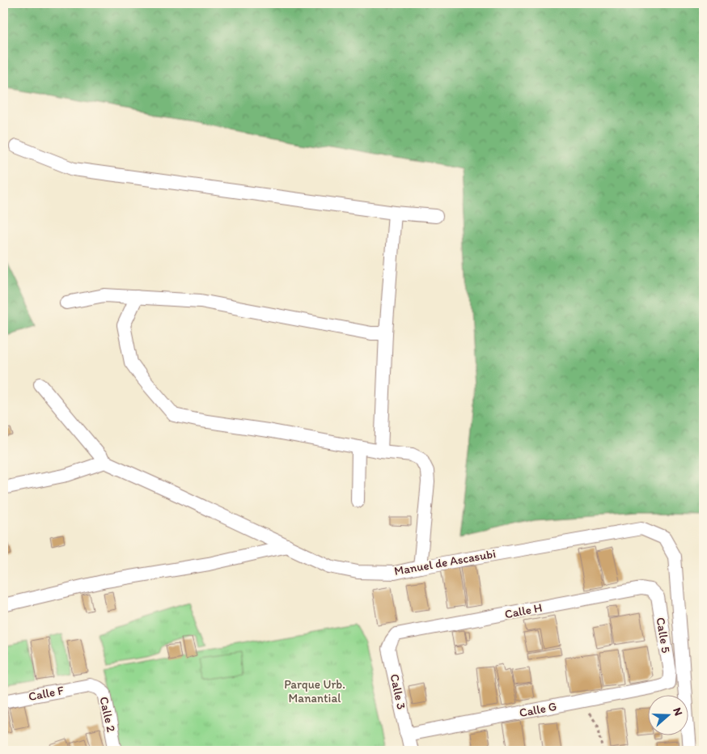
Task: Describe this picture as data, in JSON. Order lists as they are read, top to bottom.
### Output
{
  "streets": {
    "street": [
      "Manuel de Ascasubi",
      "Calle H",
      "Calle 5",
      "Calle 3",
      "Calle F",
      "Calle G",
      "Calle 2"
    ]
  },
  "crossings": [
    ["Calle H", "Calle 5"],
    ["Calle H", "Calle 3"],
    ["Calle 5", "Calle G"],
    ["Calle 3", "Calle G"],
    ["Calle F", "Calle 2"]
  ],
  "parks": ["Parque Urb. Manantial"],
  "north": "right"
}
